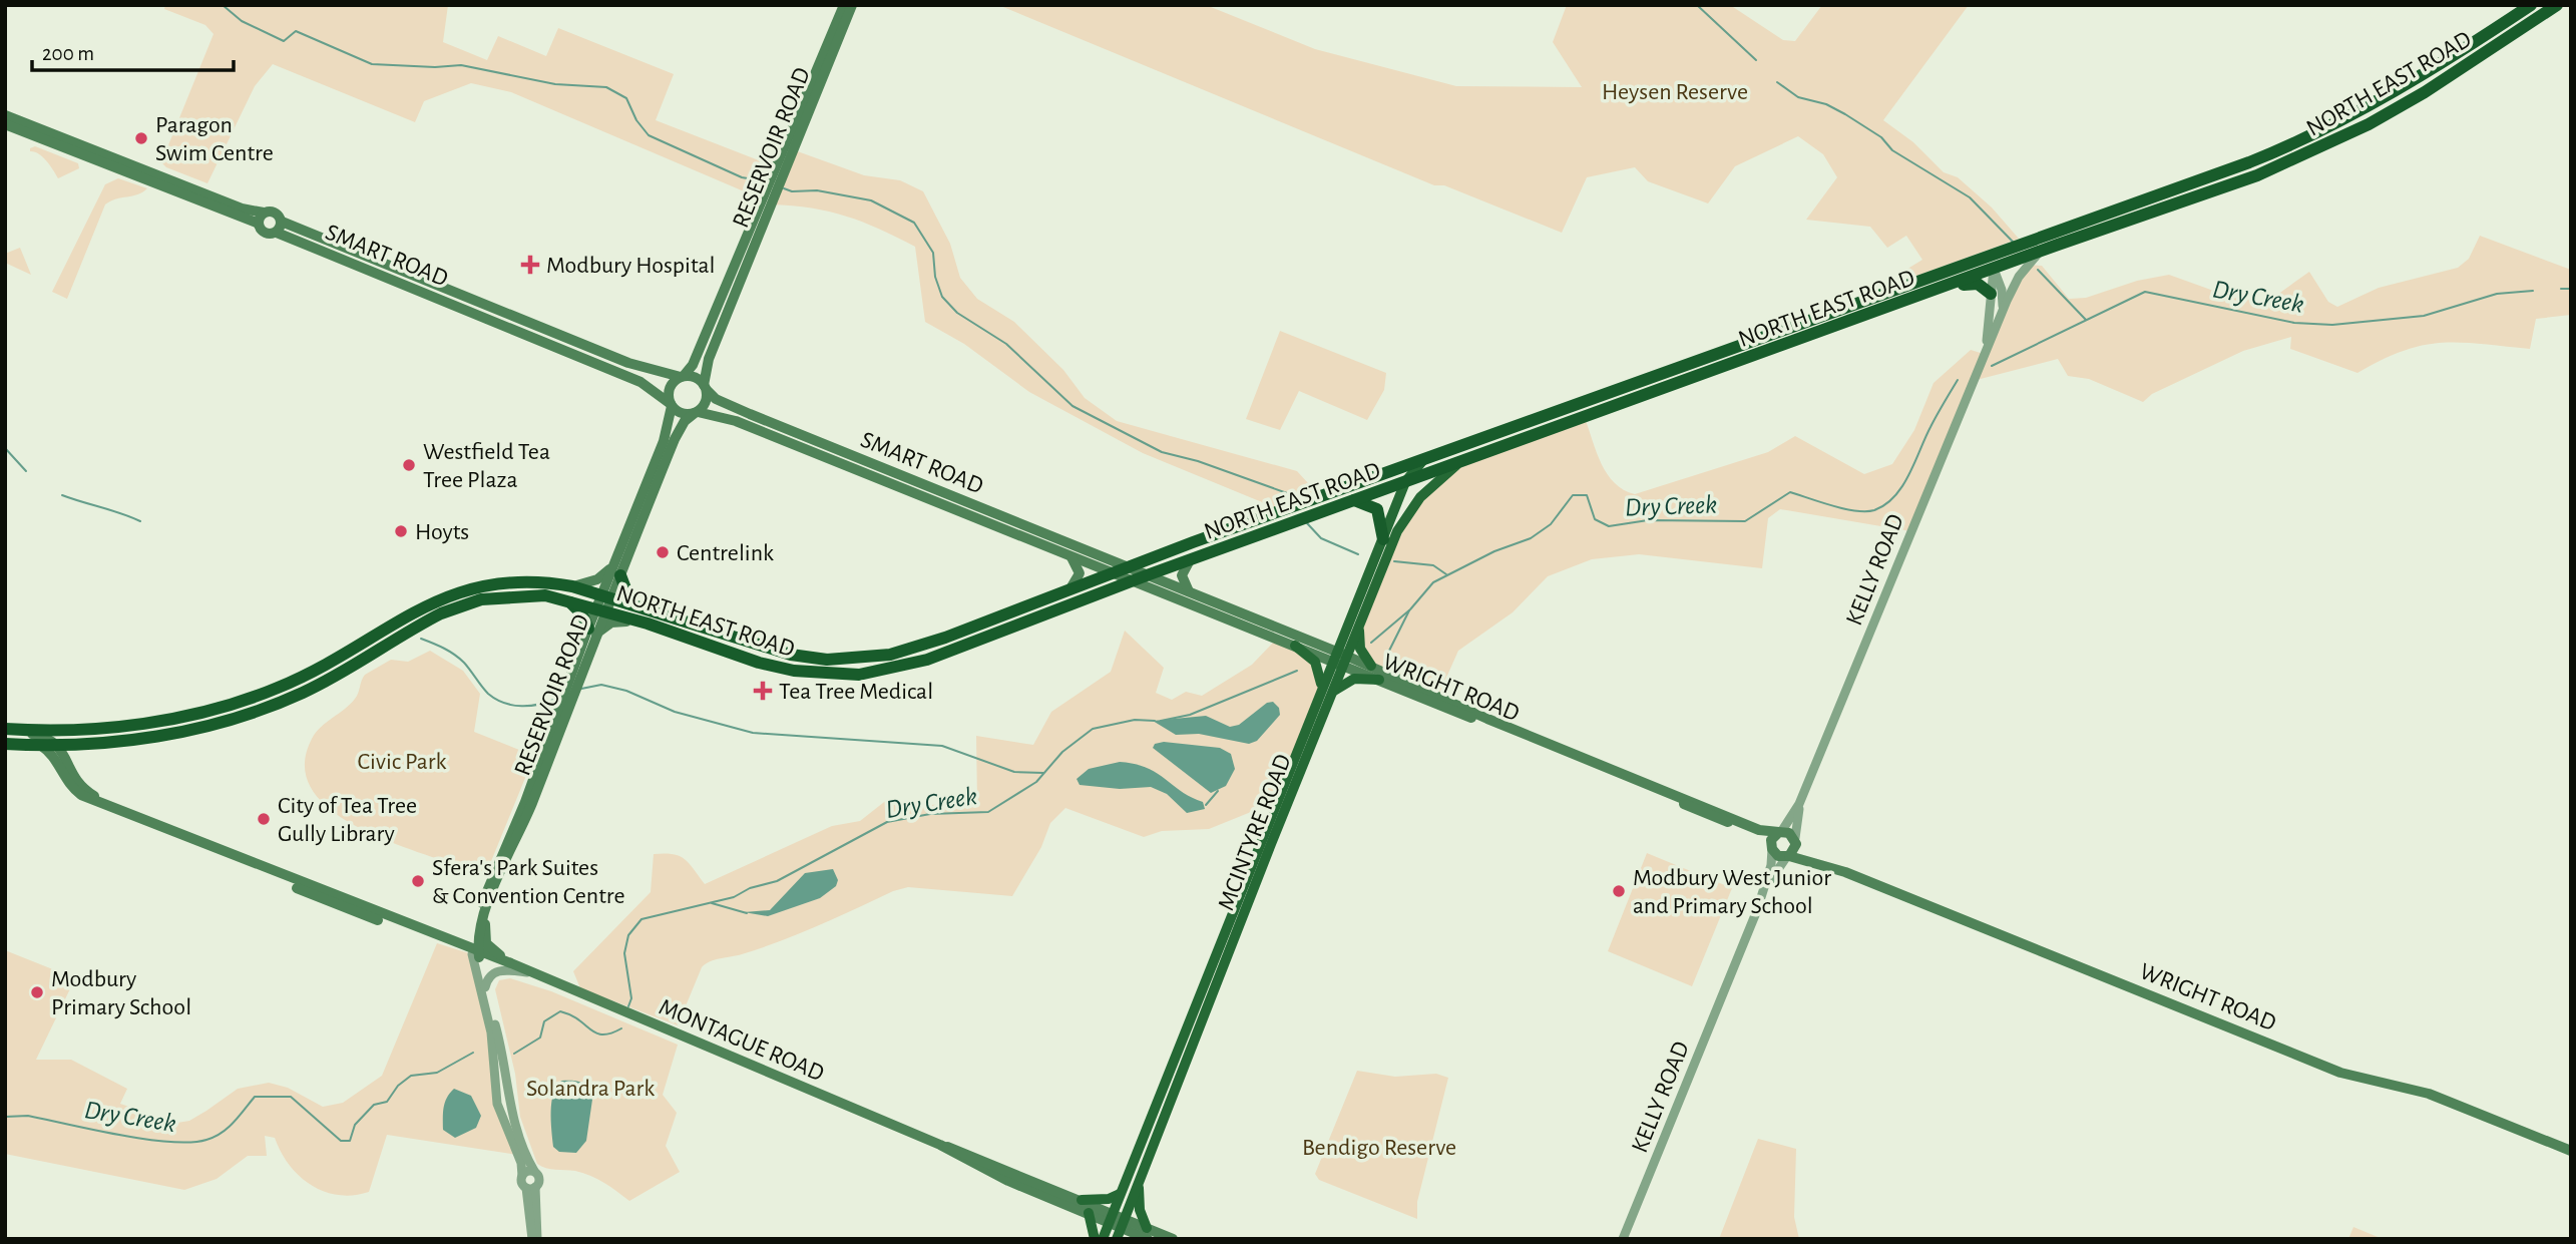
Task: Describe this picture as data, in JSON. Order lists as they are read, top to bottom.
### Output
{
  "streets": {
    "highway": ["NORTH EAST ROAD"],
    "main road": [
      "RESERVOIR ROAD",
      "SMART ROAD",
      "WRIGHT ROAD",
      "MCINTYRE ROAD",
      "MONTAGUE ROAD"
    ],
    "street": ["KELLY ROAD"]
  },
  "crossings": [
    ["NORTH EAST ROAD", "RESERVOIR ROAD"],
    ["NORTH EAST ROAD", "SMART ROAD"],
    ["NORTH EAST ROAD", "KELLY ROAD"],
    ["NORTH EAST ROAD", "WRIGHT ROAD"],
    ["NORTH EAST ROAD", "MCINTYRE ROAD"],
    ["NORTH EAST ROAD", "MONTAGUE ROAD"],
    ["RESERVOIR ROAD", "SMART ROAD"],
    ["RESERVOIR ROAD", "MONTAGUE ROAD"],
    ["SMART ROAD", "WRIGHT ROAD"],
    ["KELLY ROAD", "WRIGHT ROAD"],
    ["WRIGHT ROAD", "MCINTYRE ROAD"],
    ["MCINTYRE ROAD", "MONTAGUE ROAD"]
  ],
  "water": ["Dry Creek"],
  "parks": [
    "Heysen Reserve",
    "Civic Park",
    "Solandra Park",
    "Bendigo Reserve"
  ],
  "places": {
    "other": [
      "Paragon Swim Centre",
      "Westfield Tea Tree Plaza",
      "Hoyts",
      "Centrelink",
      "City of Tea Tree Gully Library",
      "Sfera's Park Suites & Convention Centre",
      "Modbury West Junior and Primary School",
      "Modbury Primary School"
    ],
    "health": ["Modbury Hospital", "Tea Tree Medical"]
  },
  "scale_bar": "200 m"
}
